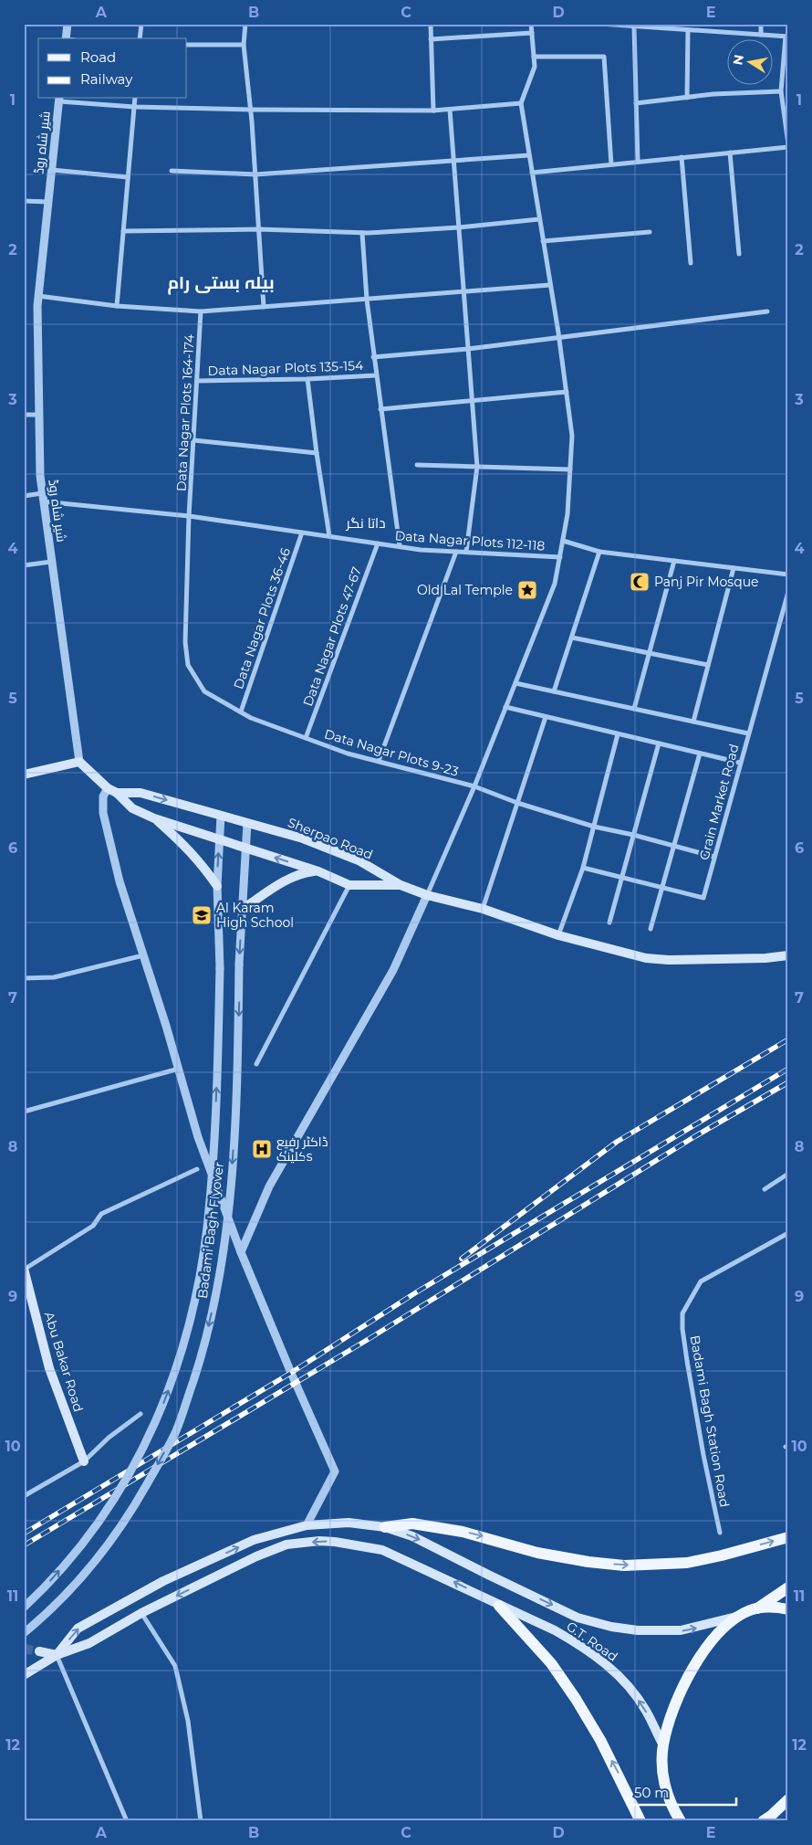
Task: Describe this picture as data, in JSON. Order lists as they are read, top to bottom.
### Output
{
  "streets": {
    "main road": ["Sherpao Road", "Abu Bakar Road", "G.T. Road"],
    "street": [
      "شیر شاہ روڈ",
      "Data Nagar Plots 135-154",
      "Data Nagar Plots 164-174",
      "Data Nagar Plots 112-118",
      "Data Nagar Plots 36-46",
      "Data Nagar Plots 47-67",
      "Data Nagar Plots 9-23",
      "Grain Market Road",
      "Badami Bagh Flyover",
      "Badami Bagh Station Road"
    ]
  },
  "crossings": [
    ["شیر شاہ روڈ", "Data Nagar Plots 112-118"],
    ["Data Nagar Plots 135-154", "Data Nagar Plots 164-174"],
    ["Data Nagar Plots 164-174", "Data Nagar Plots 112-118"],
    ["Data Nagar Plots 164-174", "Data Nagar Plots 9-23"],
    ["Data Nagar Plots 112-118", "Data Nagar Plots 36-46"],
    ["Data Nagar Plots 112-118", "Data Nagar Plots 47-67"],
    ["Data Nagar Plots 36-46", "Data Nagar Plots 9-23"],
    ["Data Nagar Plots 47-67", "Data Nagar Plots 9-23"],
    ["Data Nagar Plots 9-23", "Grain Market Road"],
    ["Sherpao Road", "Badami Bagh Flyover"]
  ],
  "districts": ["بیلہ بستی رام", "داتا نگر"],
  "places": {
    "mosque": ["Panj Pir Mosque"],
    "place": ["Old Lal Temple"],
    "school or university": ["Al Karam High School"],
    "hospital": ["ڈاکٹر رفیع کلینکs"]
  },
  "legend": ["Road", "Railway"],
  "scale_bar": "50 m",
  "north": "left",
  "grid": {
    "columns": [
      "A",
      "B",
      "C",
      "D",
      "E"
    ],
    "rows": [
      "1",
      "2",
      "3",
      "4",
      "5",
      "6",
      "7",
      "8",
      "9",
      "10",
      "11",
      "12"
    ]
  }
}
